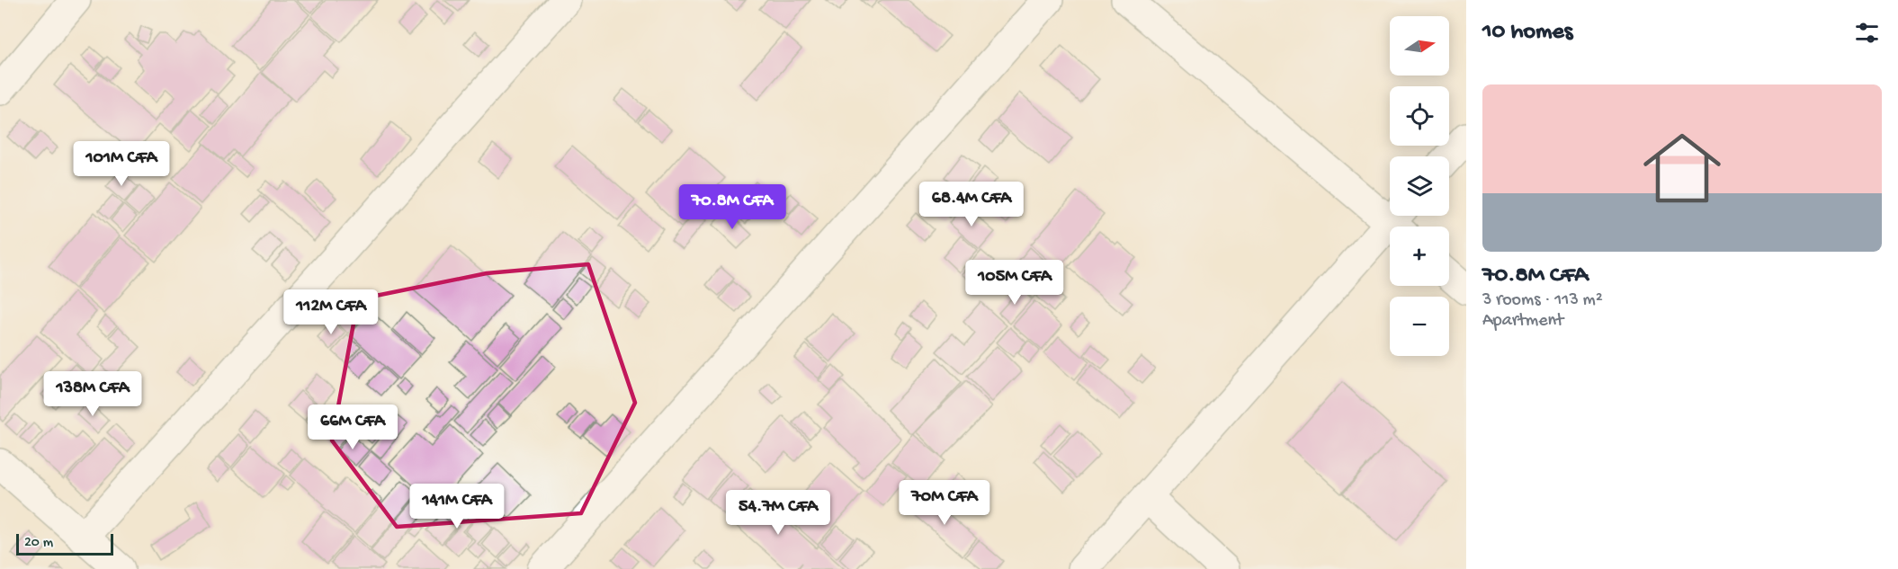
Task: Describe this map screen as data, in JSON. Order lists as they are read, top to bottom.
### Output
{
  "scale_bar": "20 m",
  "north": "right",
  "page": {
    "heading": "10 homes",
    "map_buttons": ["+", "−"],
    "list": [
      {
        "name": "70.8M CFA",
        "note": "3 rooms · 113 m² · Apartment"
      }
    ],
    "price": [
      "101M CFA",
      "68.4M CFA",
      "70.8M CFA",
      "105M CFA",
      "112M CFA",
      "138M CFA",
      "66M CFA",
      "70M CFA",
      "141M CFA",
      "54.7M CFA"
    ],
    "scale": "20 m"
  }
}
